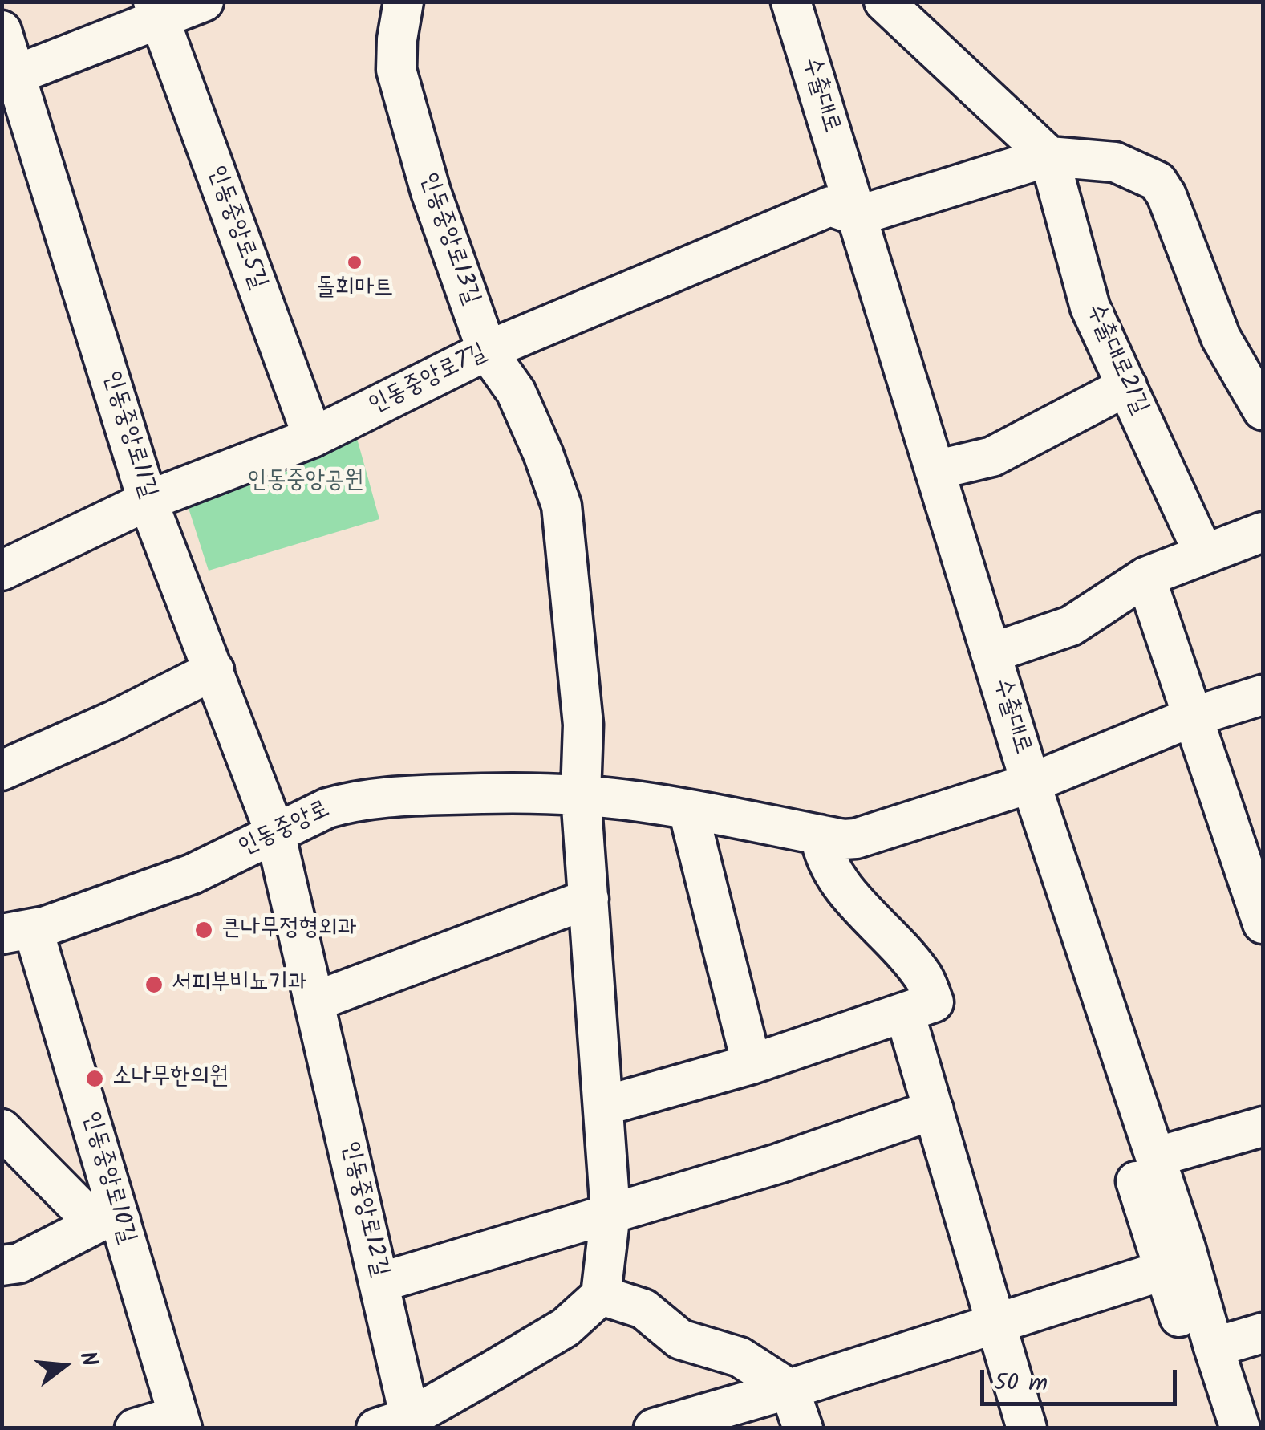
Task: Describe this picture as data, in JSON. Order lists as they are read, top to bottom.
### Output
{
  "streets": {
    "street": [
      "수출대로",
      "인동중앙로5길",
      "인동중앙로13길",
      "수출대로21길",
      "인동중앙로7길",
      "인동중앙로11길",
      "인동중앙로",
      "인동중앙로10길",
      "인동중앙로12길"
    ]
  },
  "crossings": [
    ["수출대로", "인동중앙로7길"],
    ["수출대로", "인동중앙로"],
    ["인동중앙로5길", "인동중앙로7길"],
    ["인동중앙로13길", "인동중앙로7길"],
    ["인동중앙로13길", "인동중앙로"],
    ["인동중앙로7길", "인동중앙로11길"],
    ["인동중앙로11길", "인동중앙로"],
    ["인동중앙로11길", "인동중앙로12길"],
    ["인동중앙로", "인동중앙로10길"],
    ["인동중앙로", "인동중앙로12길"]
  ],
  "parks": ["인동중앙공원"],
  "places": [
    "돌회마트",
    "큰나무정형외과",
    "서피부비뇨기과",
    "소나무한의원"
  ],
  "scale_bar": "50 m",
  "north": "right"
}
